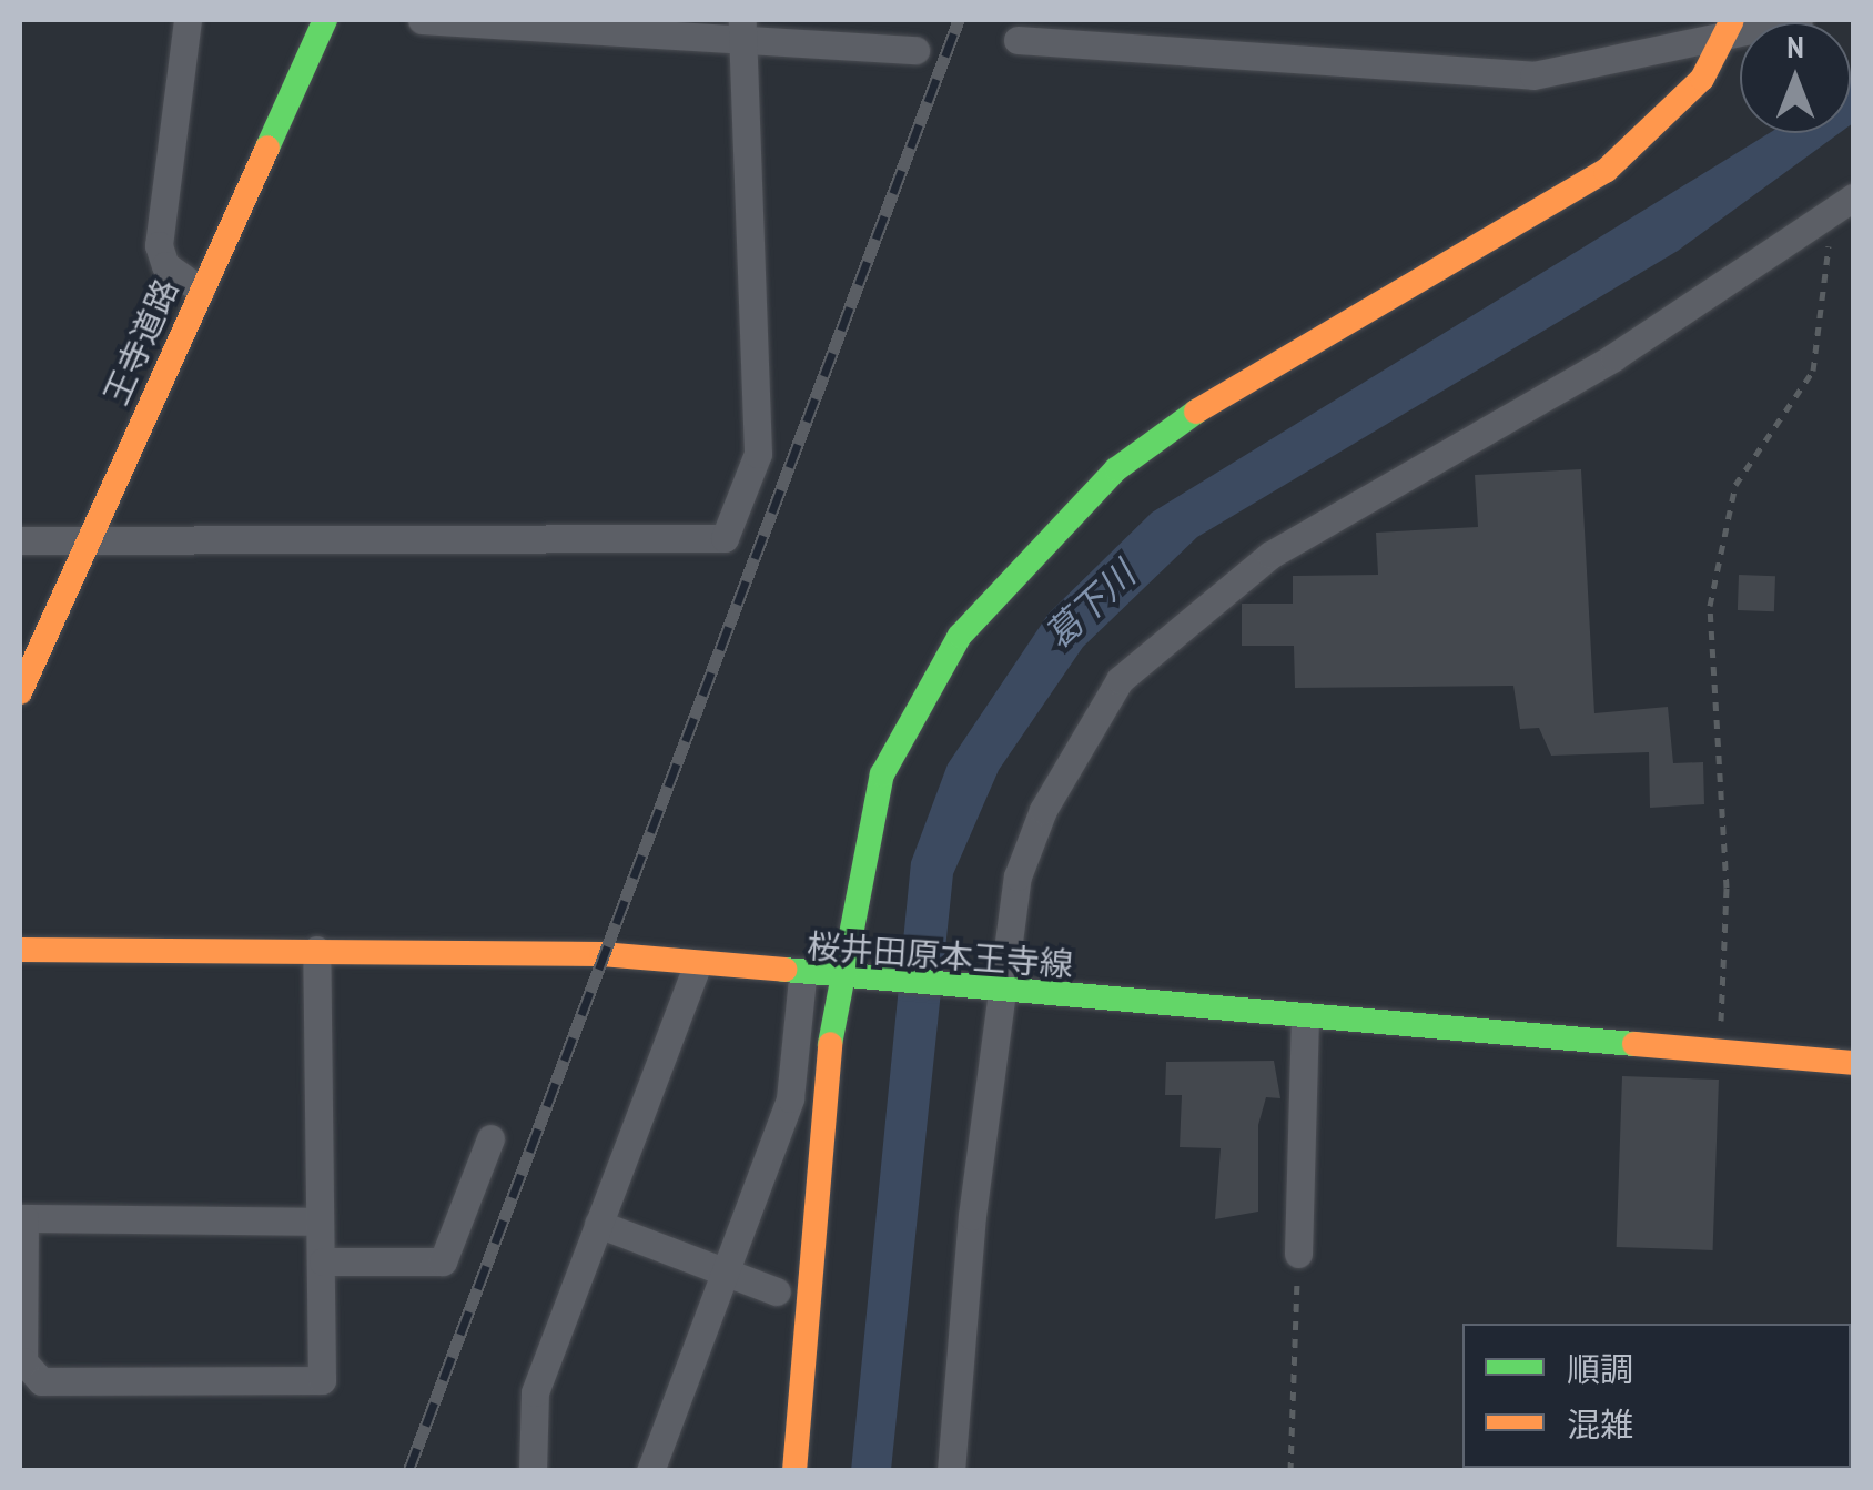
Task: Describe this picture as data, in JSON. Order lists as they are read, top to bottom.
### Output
{
  "streets": {
    "main road": ["王寺道路", "桜井田原本王寺線"]
  },
  "water": ["葛下川"],
  "legend": ["順調", "混雑"],
  "north": "top"
}
